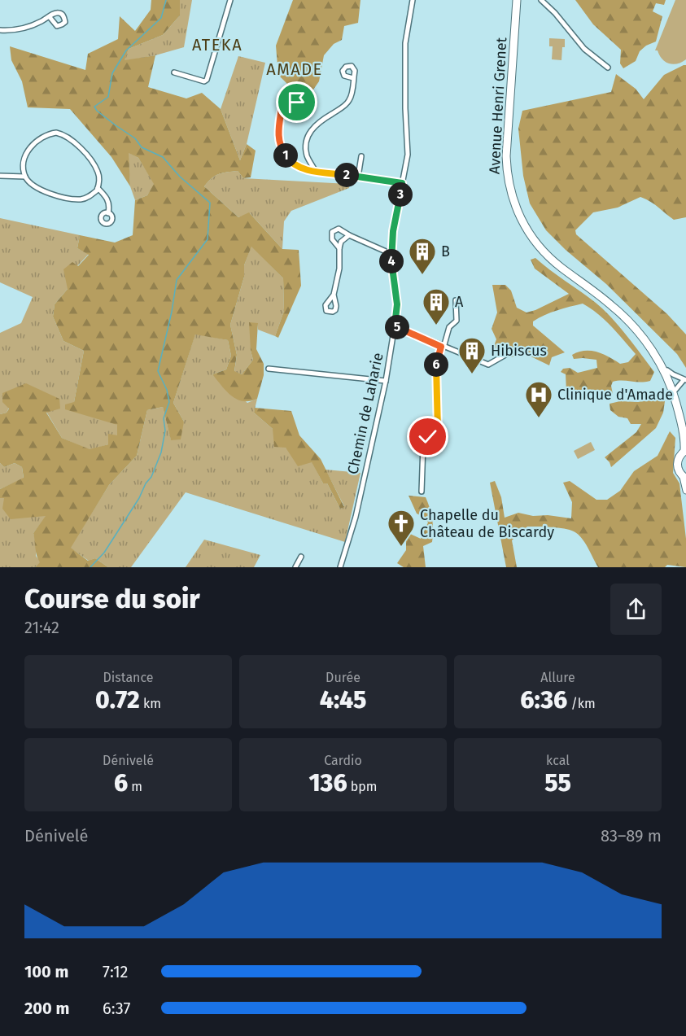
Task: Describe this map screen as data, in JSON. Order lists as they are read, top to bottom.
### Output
{
  "streets": {
    "main road": ["Avenue Henri Grenet"],
    "street": ["Chemin de Laharie"]
  },
  "districts": ["ATEKA", "AMADE"],
  "places": {
    "building": ["B", "A", "Hibiscus"],
    "hospital": ["Clinique d'Amade"],
    "church": ["Chapelle du Château de Biscardy"]
  },
  "page": {
    "pins": [
      "1",
      "2",
      "3",
      "4",
      "5",
      "6"
    ],
    "heading": ["Course du soir", "21:42"],
    "stats": [
      ["Distance", "0.72 km"],
      ["Durée", "4:45"],
      ["Allure", "6:36 /km"],
      ["Dénivelé", "6 m"],
      ["Cardio", "136 bpm"],
      ["kcal", "55"]
    ],
    "chart": ["Dénivelé", "83–89 m"],
    "list": [
      {
        "name": "100 m",
        "note": "7:12"
      },
      {
        "name": "200 m",
        "note": "6:37"
      }
    ]
  }
}
